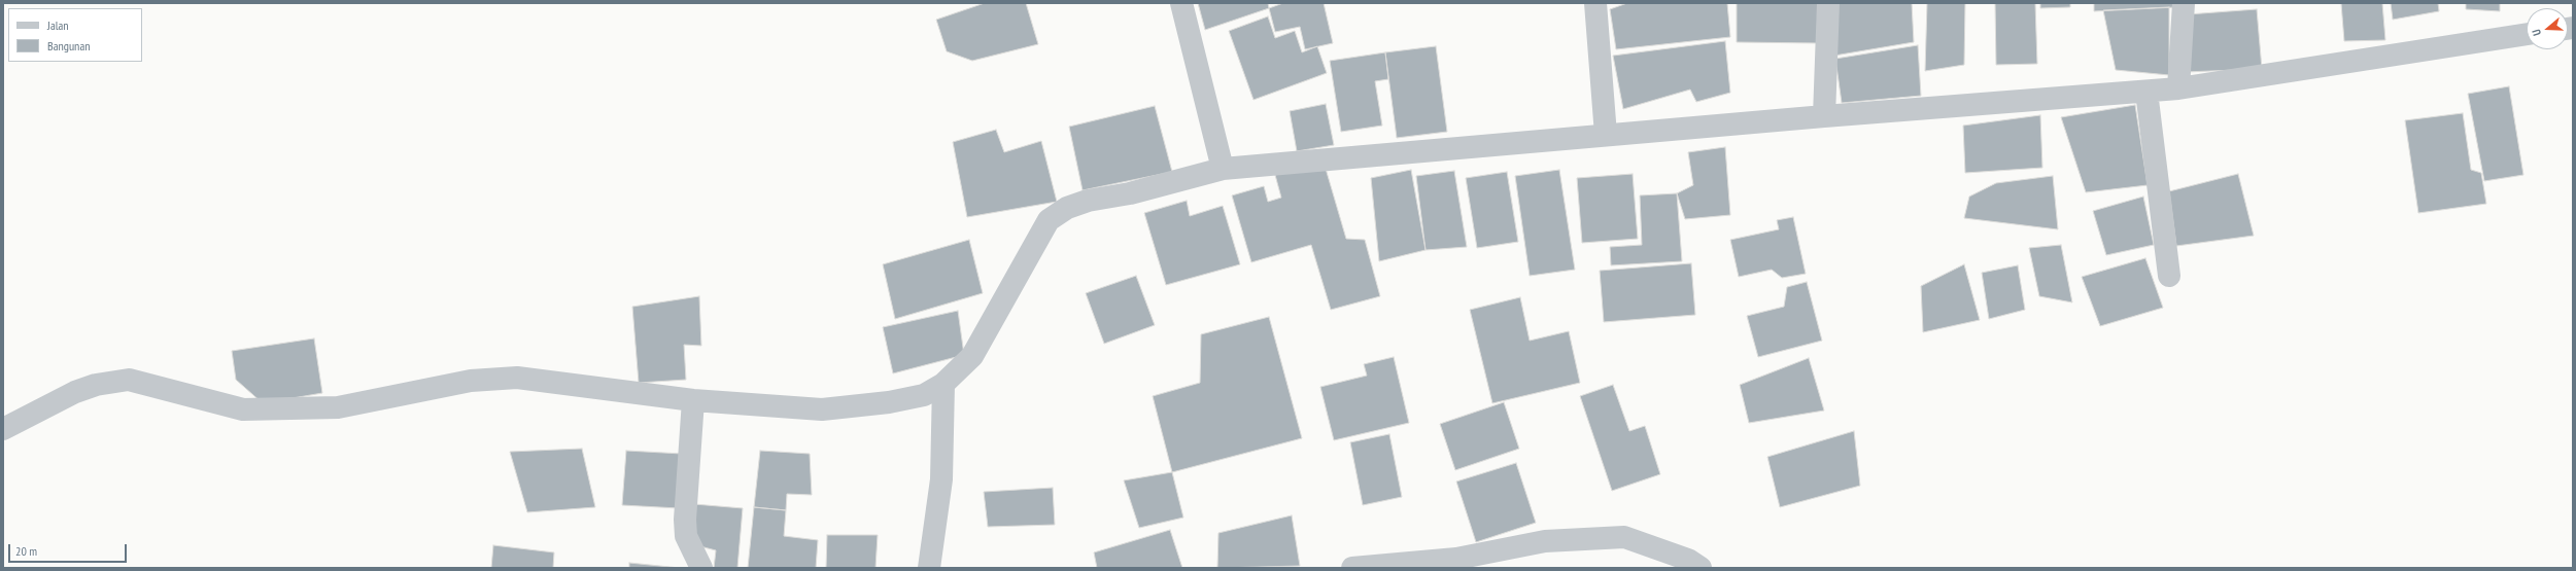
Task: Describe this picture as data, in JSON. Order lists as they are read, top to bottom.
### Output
{
  "legend": ["Jalan", "Bangunan"],
  "scale_bar": "20 m",
  "north": "left"
}
